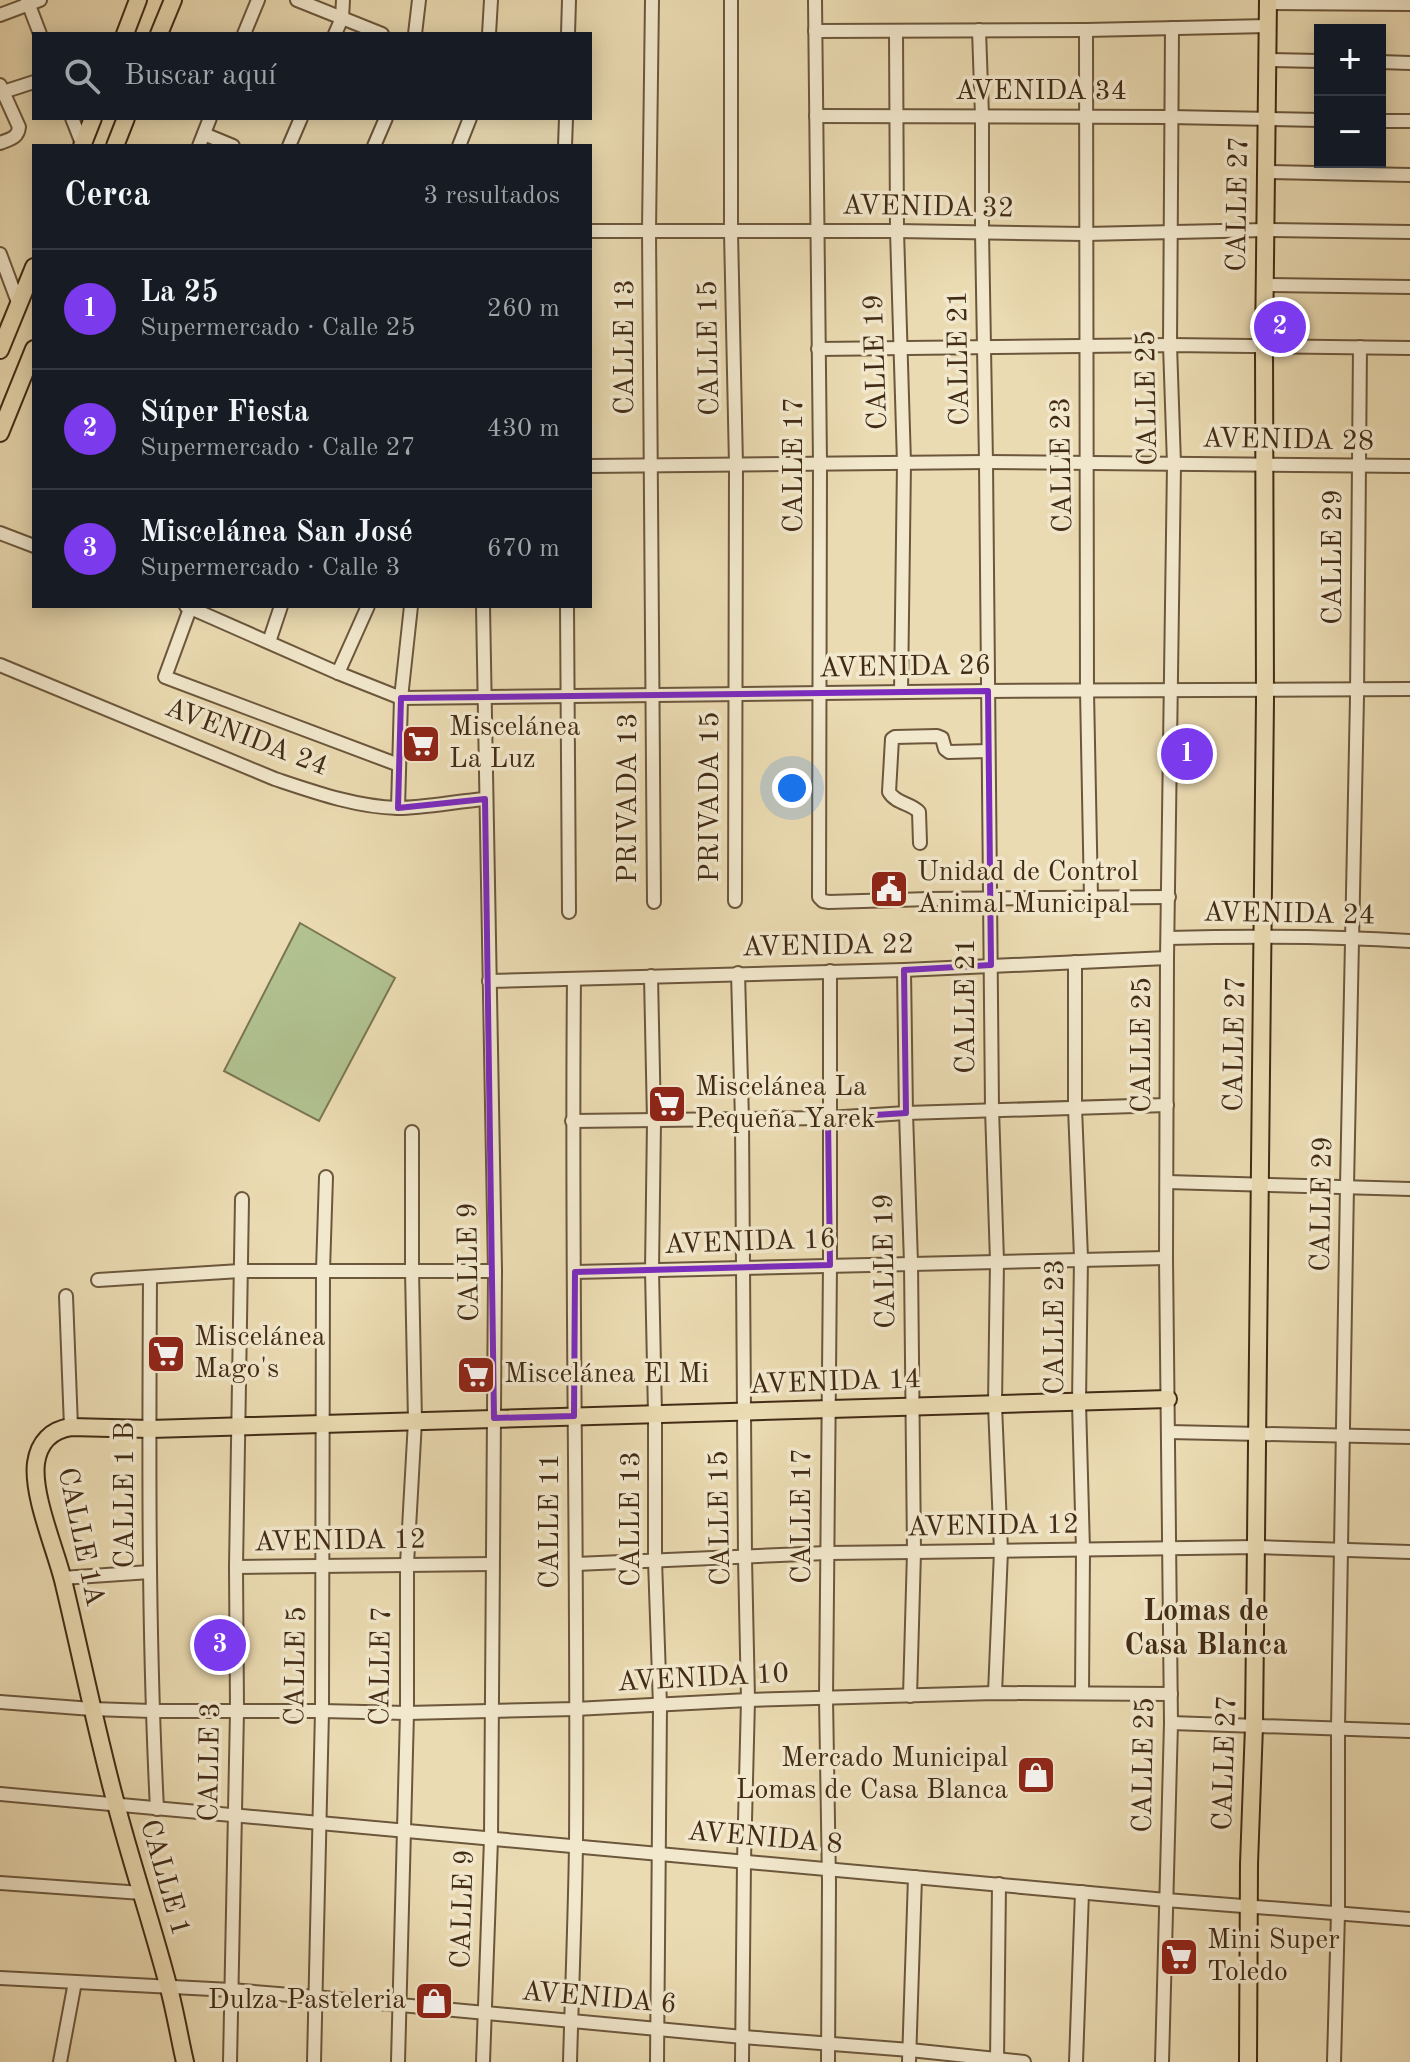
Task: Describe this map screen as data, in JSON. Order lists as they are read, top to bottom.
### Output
{
  "streets": {
    "main road": [
      "CALLE 27",
      "AVENIDA 14",
      "CALLE 1A",
      "CALLE 1"
    ],
    "street": [
      "AVENIDA 34",
      "AVENIDA 32",
      "CALLE 13",
      "CALLE 15",
      "CALLE 21",
      "CALLE 19",
      "CALLE 25",
      "AVENIDA 28",
      "CALLE 17",
      "CALLE 23",
      "CALLE 29",
      "AVENIDA 26",
      "AVENIDA 24",
      "PRIVADA 15",
      "PRIVADA 13",
      "AVENIDA 22",
      "AVENIDA 16",
      "CALLE 9",
      "CALLE 1 B",
      "CALLE 11",
      "AVENIDA 12",
      "CALLE 5",
      "CALLE 7",
      "AVENIDA 10",
      "CALLE 3",
      "AVENIDA 8",
      "AVENIDA 6"
    ]
  },
  "crossings": [
    ["AVENIDA 34", "CALLE 27"],
    ["AVENIDA 34", "CALLE 21"],
    ["AVENIDA 34", "CALLE 19"],
    ["AVENIDA 34", "CALLE 25"],
    ["AVENIDA 34", "CALLE 17"],
    ["AVENIDA 34", "CALLE 23"],
    ["CALLE 27", "AVENIDA 32"],
    ["CALLE 27", "AVENIDA 28"],
    ["CALLE 27", "AVENIDA 26"],
    ["CALLE 27", "AVENIDA 24"],
    ["CALLE 27", "AVENIDA 12"],
    ["CALLE 27", "AVENIDA 8"],
    ["AVENIDA 32", "CALLE 13"],
    ["AVENIDA 32", "CALLE 15"],
    ["AVENIDA 32", "CALLE 21"],
    ["AVENIDA 32", "CALLE 19"],
    ["AVENIDA 32", "CALLE 25"],
    ["AVENIDA 32", "CALLE 17"],
    ["AVENIDA 32", "CALLE 23"],
    ["CALLE 13", "AVENIDA 28"],
    ["CALLE 13", "AVENIDA 26"],
    ["CALLE 13", "PRIVADA 13"],
    ["CALLE 13", "AVENIDA 22"],
    ["CALLE 13", "AVENIDA 16"],
    ["CALLE 13", "AVENIDA 14"],
    ["CALLE 13", "AVENIDA 12"],
    ["CALLE 13", "AVENIDA 10"],
    ["CALLE 13", "AVENIDA 8"],
    ["CALLE 13", "AVENIDA 6"],
    ["CALLE 15", "AVENIDA 28"],
    ["CALLE 15", "AVENIDA 26"],
    ["CALLE 15", "PRIVADA 15"],
    ["CALLE 15", "AVENIDA 22"],
    ["CALLE 15", "AVENIDA 16"],
    ["CALLE 15", "AVENIDA 14"],
    ["CALLE 15", "AVENIDA 12"],
    ["CALLE 15", "AVENIDA 10"],
    ["CALLE 15", "AVENIDA 8"],
    ["CALLE 15", "AVENIDA 6"],
    ["CALLE 21", "AVENIDA 28"],
    ["CALLE 21", "AVENIDA 26"],
    ["CALLE 21", "AVENIDA 24"],
    ["CALLE 21", "AVENIDA 22"],
    ["CALLE 21", "AVENIDA 16"],
    ["CALLE 21", "AVENIDA 14"],
    ["CALLE 21", "AVENIDA 12"],
    ["CALLE 21", "AVENIDA 10"],
    ["CALLE 19", "AVENIDA 28"],
    ["CALLE 19", "AVENIDA 26"],
    ["CALLE 19", "AVENIDA 22"],
    ["CALLE 19", "AVENIDA 16"],
    ["CALLE 19", "AVENIDA 14"],
    ["CALLE 19", "AVENIDA 12"],
    ["CALLE 19", "AVENIDA 10"],
    ["CALLE 25", "AVENIDA 28"],
    ["CALLE 25", "AVENIDA 26"],
    ["CALLE 25", "AVENIDA 24"],
    ["CALLE 25", "AVENIDA 22"],
    ["CALLE 25", "AVENIDA 16"],
    ["CALLE 25", "AVENIDA 14"],
    ["CALLE 25", "AVENIDA 12"],
    ["CALLE 25", "AVENIDA 10"],
    ["CALLE 25", "AVENIDA 8"],
    ["AVENIDA 28", "CALLE 17"],
    ["AVENIDA 28", "CALLE 23"],
    ["AVENIDA 28", "CALLE 29"],
    ["CALLE 17", "AVENIDA 26"],
    ["CALLE 17", "AVENIDA 24"],
    ["CALLE 17", "AVENIDA 22"],
    ["CALLE 17", "AVENIDA 16"],
    ["CALLE 17", "AVENIDA 14"],
    ["CALLE 17", "AVENIDA 12"],
    ["CALLE 17", "AVENIDA 10"],
    ["CALLE 17", "AVENIDA 8"],
    ["CALLE 17", "AVENIDA 6"],
    ["CALLE 23", "AVENIDA 26"],
    ["CALLE 23", "AVENIDA 24"],
    ["CALLE 23", "AVENIDA 22"],
    ["CALLE 23", "AVENIDA 16"],
    ["CALLE 23", "AVENIDA 14"],
    ["CALLE 23", "AVENIDA 12"],
    ["CALLE 23", "AVENIDA 10"],
    ["CALLE 29", "AVENIDA 26"],
    ["CALLE 29", "AVENIDA 24"],
    ["CALLE 29", "AVENIDA 12"],
    ["CALLE 29", "AVENIDA 8"],
    ["AVENIDA 26", "PRIVADA 15"],
    ["AVENIDA 26", "PRIVADA 13"],
    ["AVENIDA 26", "CALLE 9"],
    ["AVENIDA 24", "CALLE 9"],
    ["AVENIDA 22", "CALLE 9"],
    ["AVENIDA 22", "CALLE 11"],
    ["AVENIDA 16", "CALLE 11"],
    ["CALLE 9", "AVENIDA 14"],
    ["CALLE 9", "AVENIDA 12"],
    ["CALLE 9", "AVENIDA 10"],
    ["CALLE 9", "AVENIDA 8"],
    ["CALLE 9", "AVENIDA 6"],
    ["AVENIDA 14", "CALLE 1 B"],
    ["AVENIDA 14", "CALLE 11"],
    ["AVENIDA 14", "CALLE 1A"],
    ["AVENIDA 14", "CALLE 5"],
    ["AVENIDA 14", "CALLE 7"],
    ["AVENIDA 14", "CALLE 3"],
    ["CALLE 1 B", "AVENIDA 10"],
    ["CALLE 1 B", "AVENIDA 8"],
    ["CALLE 11", "AVENIDA 12"],
    ["CALLE 11", "AVENIDA 10"],
    ["CALLE 11", "AVENIDA 8"],
    ["CALLE 11", "AVENIDA 6"],
    ["AVENIDA 12", "CALLE 5"],
    ["AVENIDA 12", "CALLE 7"],
    ["AVENIDA 12", "CALLE 3"],
    ["CALLE 1A", "AVENIDA 10"],
    ["CALLE 1A", "CALLE 1"],
    ["CALLE 5", "AVENIDA 10"],
    ["CALLE 5", "AVENIDA 8"],
    ["CALLE 5", "AVENIDA 6"],
    ["CALLE 7", "AVENIDA 10"],
    ["CALLE 7", "AVENIDA 8"],
    ["CALLE 7", "AVENIDA 6"],
    ["AVENIDA 10", "CALLE 3"],
    ["AVENIDA 10", "CALLE 1"],
    ["CALLE 3", "AVENIDA 8"],
    ["CALLE 3", "AVENIDA 6"],
    ["AVENIDA 8", "CALLE 1"],
    ["CALLE 1", "AVENIDA 6"]
  ],
  "districts": ["Lomas de Casa Blanca"],
  "places": {
    "supermarket": [
      "Miscelánea La Luz",
      "Miscelánea La Pequeña Yarek",
      "Miscelánea Mago's",
      "Miscelánea El Mi",
      "Mini Super Toledo"
    ],
    "public building": ["Unidad de Control Animal Municipal"],
    "shop": ["Mercado Municipal Lomas de Casa Blanca", "Dulza Pasteleria"]
  },
  "page": {
    "map_buttons": ["+", "−"],
    "search": "Buscar aquí",
    "heading": ["Cerca", "3 resultados"],
    "list": [
      {
        "mark": "1",
        "name": "La 25",
        "note": "Supermercado · Calle 25",
        "value": "260 m"
      },
      {
        "mark": "2",
        "name": "Súper Fiesta",
        "note": "Supermercado · Calle 27",
        "value": "430 m"
      },
      {
        "mark": "3",
        "name": "Miscelánea San José",
        "note": "Supermercado · Calle 3",
        "value": "670 m"
      }
    ],
    "pins": ["2", "1", "3"]
  }
}
